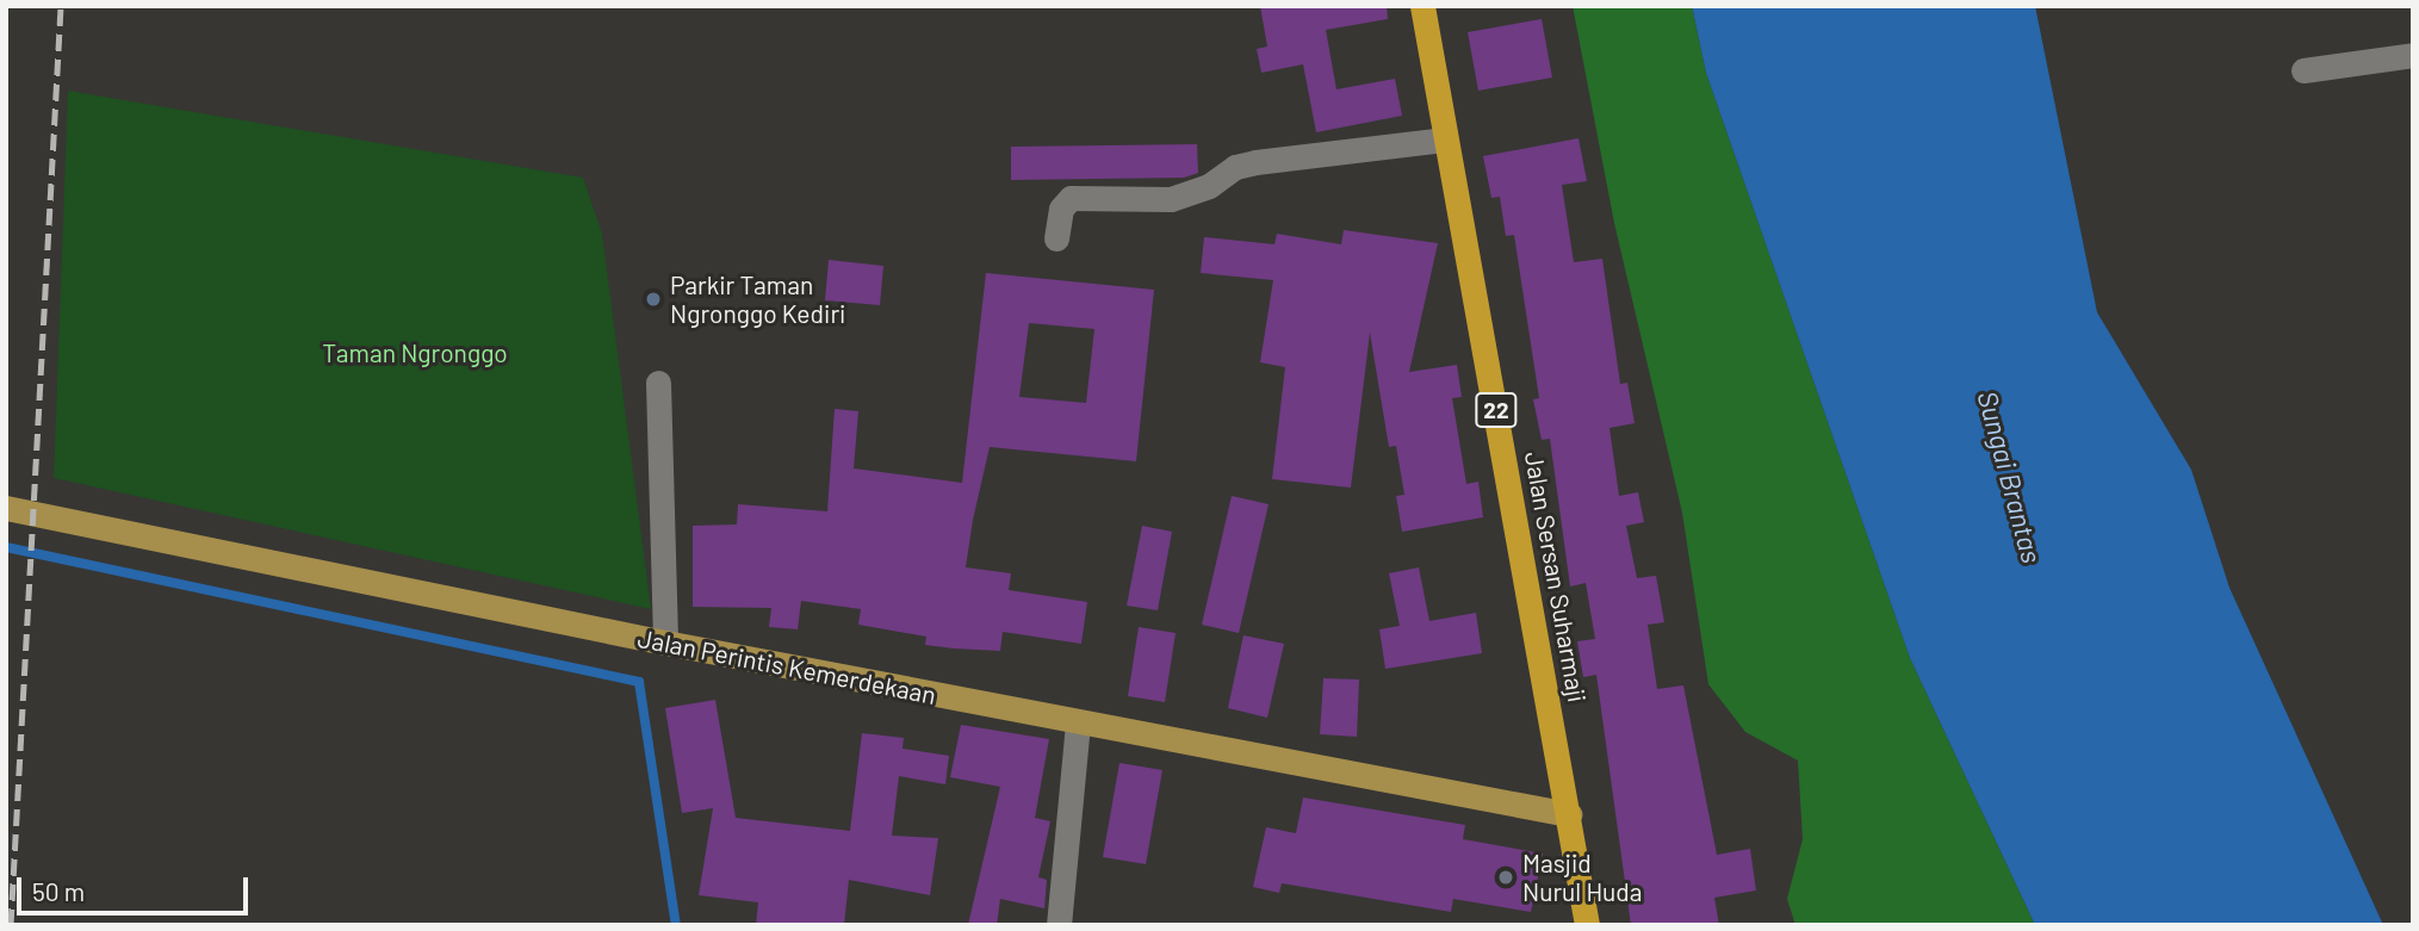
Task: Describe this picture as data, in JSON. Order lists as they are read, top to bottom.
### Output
{
  "streets": {
    "highway": ["22", "Jalan Sersan Suharmaji"],
    "main road": ["Jalan Perintis Kemerdekaan"]
  },
  "crossings": [
    ["22", "Jalan Sersan Suharmaji"],
    ["22", "Jalan Perintis Kemerdekaan"],
    ["Jalan Sersan Suharmaji", "Jalan Perintis Kemerdekaan"]
  ],
  "water": ["Sungai Brantas"],
  "parks": ["Taman Ngronggo"],
  "places": ["Parkir Taman Ngronggo Kediri", "Masjid Nurul Huda"],
  "scale_bar": "50 m"
}
